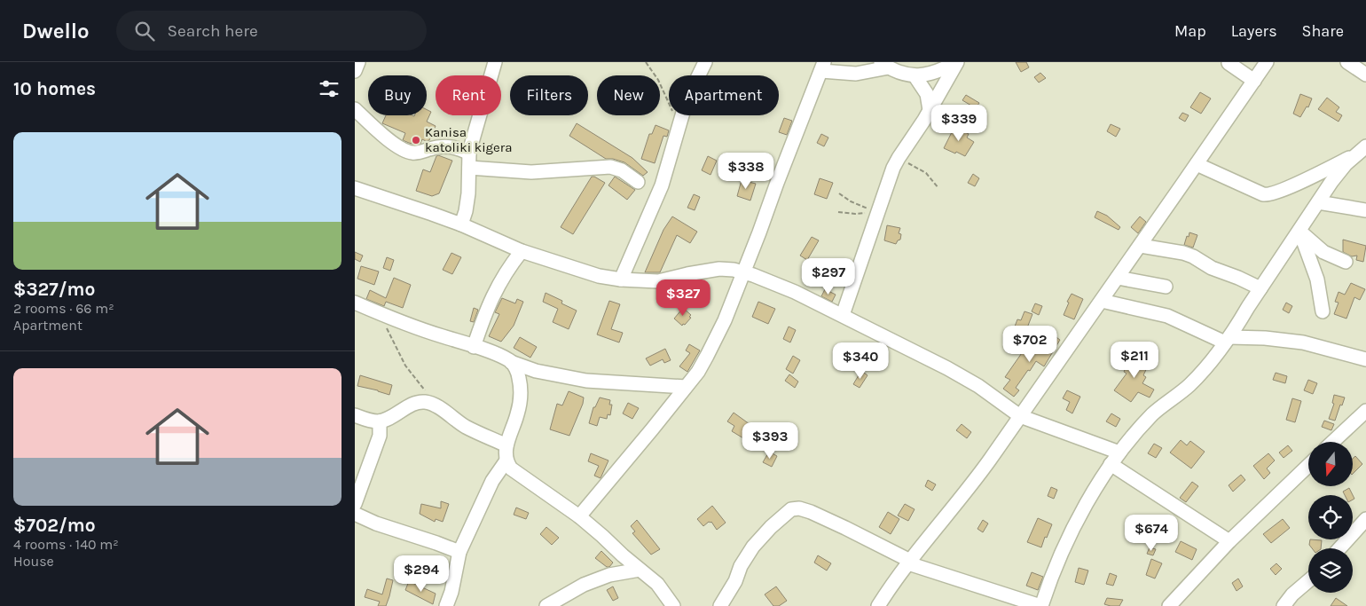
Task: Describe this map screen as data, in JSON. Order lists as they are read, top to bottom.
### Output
{
  "places": ["Kanisa katoliki kigera"],
  "north": "bottom",
  "page": {
    "header": "Dwello",
    "search": "Search here",
    "nav": ["Map", "Layers", "Share"],
    "heading": "10 homes",
    "chip": [
      "Buy",
      "Rent",
      "Filters",
      "New",
      "Apartment"
    ],
    "price": [
      "$339",
      "$338",
      "$297",
      "$327",
      "$702",
      "$211",
      "$340",
      "$393",
      "$674",
      "$294"
    ],
    "list": [
      {
        "name": "$327/mo",
        "note": "2 rooms · 66 m² · Apartment"
      },
      {
        "name": "$702/mo",
        "note": "4 rooms · 140 m² · House"
      }
    ]
  }
}
